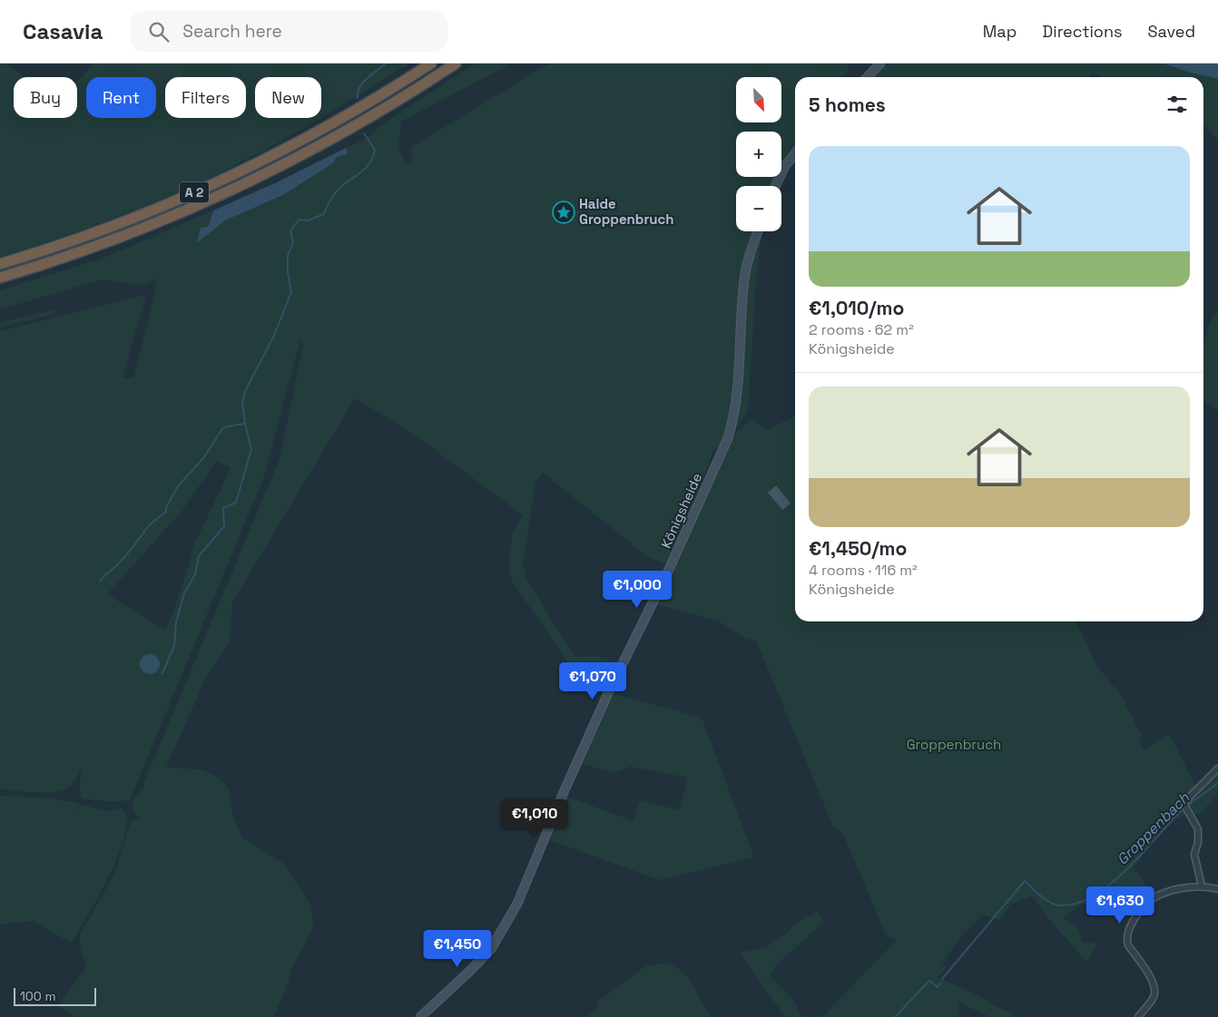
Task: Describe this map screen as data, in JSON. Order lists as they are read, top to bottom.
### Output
{
  "streets": {
    "highway": ["A 2"],
    "main road": ["Königsheide"]
  },
  "water": ["Groppenbach"],
  "parks": ["Groppenbruch"],
  "places": {
    "place": ["Halde Groppenbruch"]
  },
  "scale_bar": "100 m",
  "north": "bottom right",
  "page": {
    "header": "Casavia",
    "search": "Search here",
    "nav": ["Map", "Directions", "Saved"],
    "map_buttons": ["+", "−"],
    "chip": [
      "Buy",
      "Rent",
      "Filters",
      "New"
    ],
    "heading": "5 homes",
    "list": [
      {
        "name": "€1,010/mo",
        "note": "2 rooms · 62 m² · Königsheide"
      },
      {
        "name": "€1,450/mo",
        "note": "4 rooms · 116 m² · Königsheide"
      }
    ],
    "price": [
      "€1,000",
      "€1,070",
      "€1,010",
      "€1,630",
      "€1,450"
    ],
    "scale": "100 m"
  }
}
